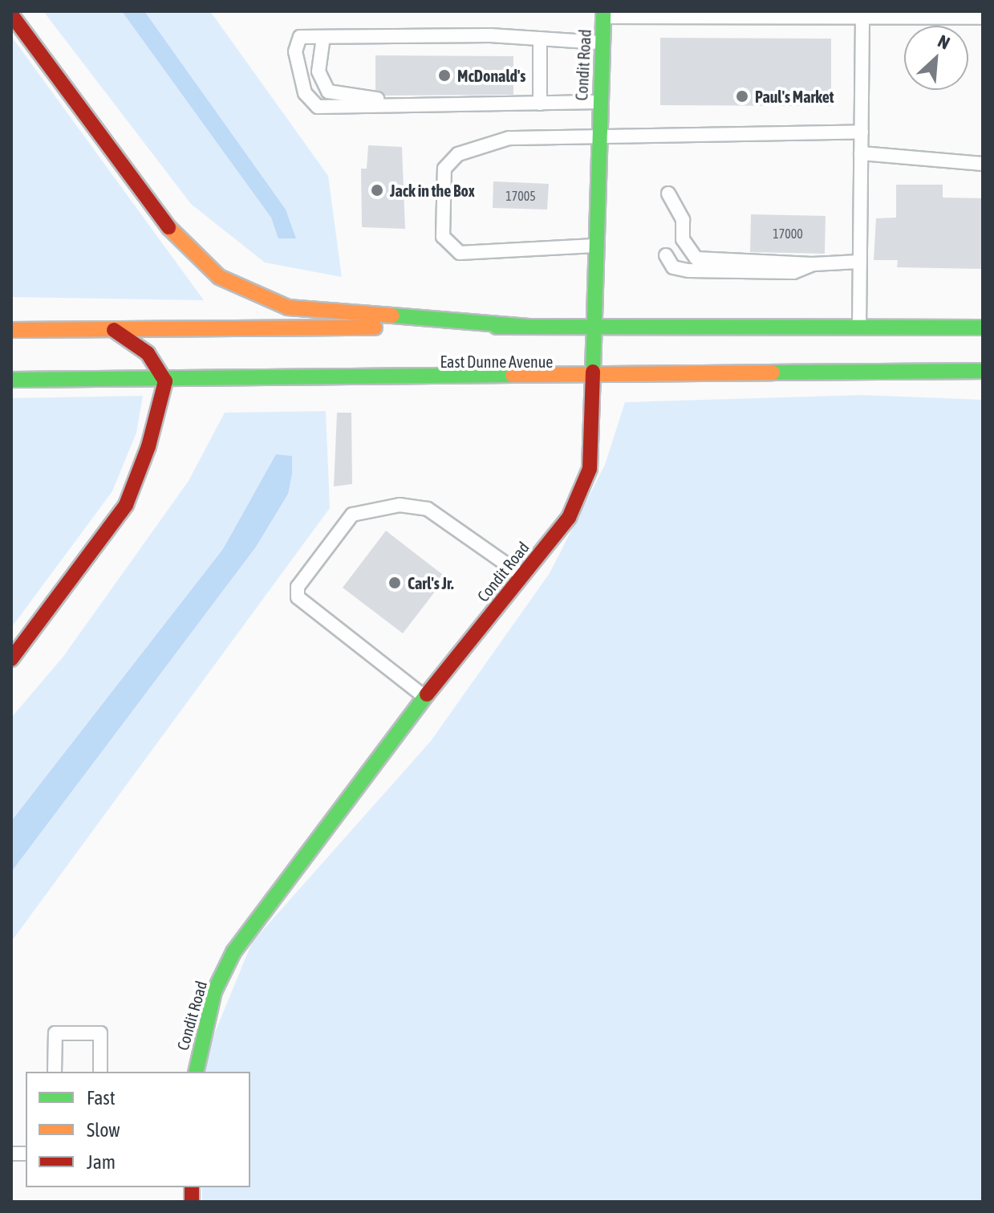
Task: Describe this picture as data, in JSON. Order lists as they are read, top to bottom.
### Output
{
  "streets": {
    "main road": ["Condit Road", "East Dunne Avenue"]
  },
  "crossings": [
    ["Condit Road", "East Dunne Avenue"]
  ],
  "places": [
    "McDonald's",
    "Paul's Market",
    "Jack in the Box",
    "Carl's Jr."
  ],
  "house_numbers": ["17005", "17000"],
  "legend": ["Fast", "Slow", "Jam"],
  "north": "top right"
}
